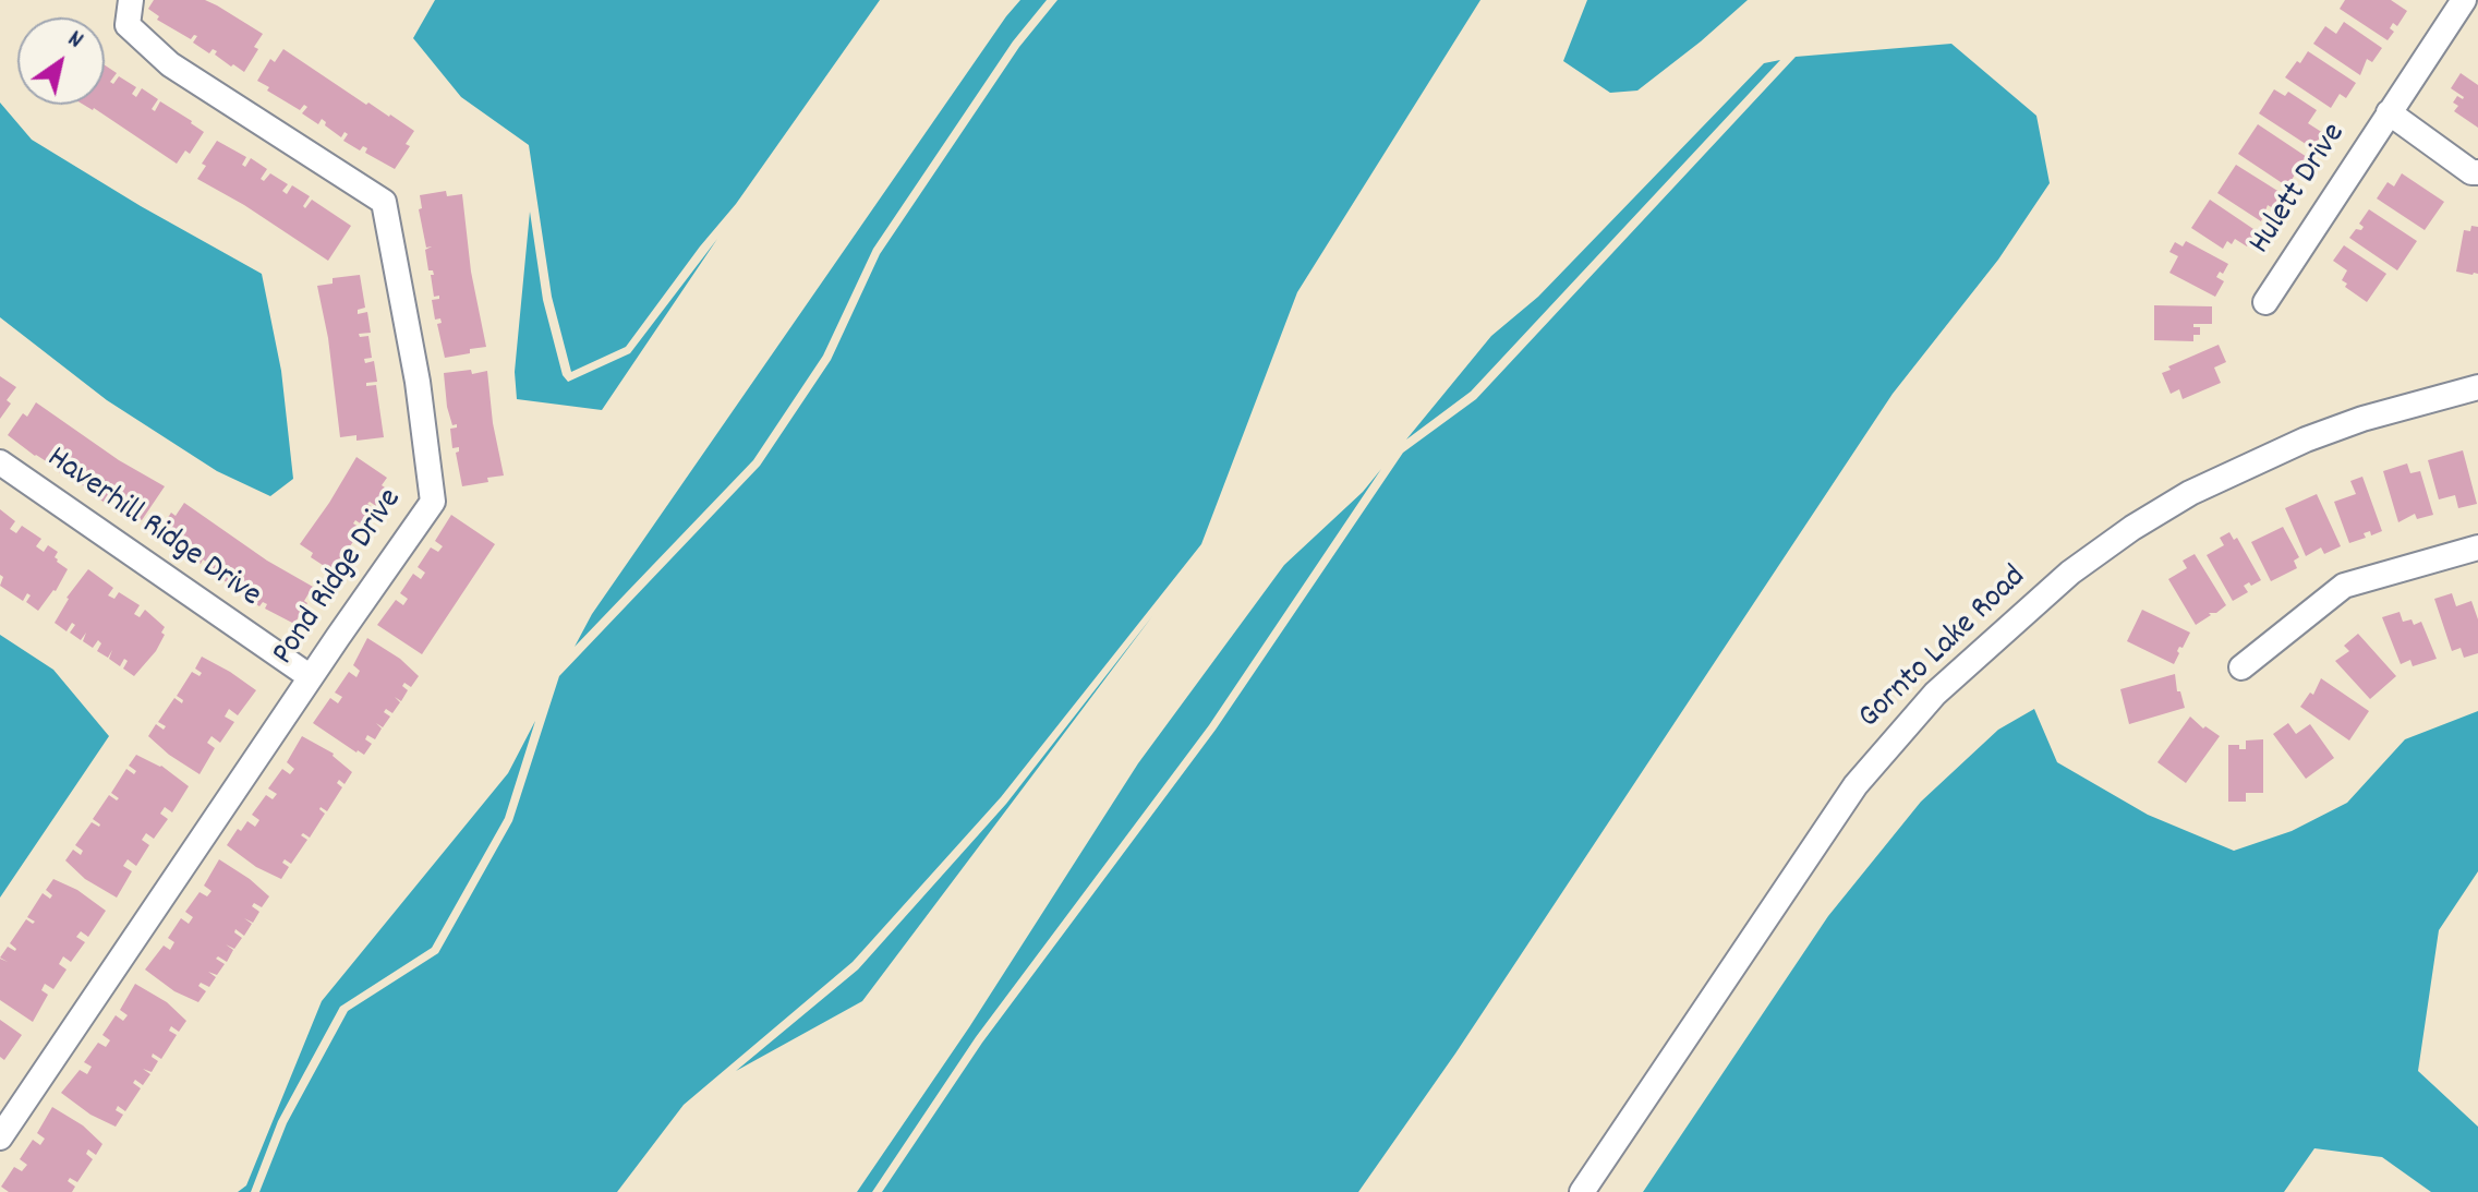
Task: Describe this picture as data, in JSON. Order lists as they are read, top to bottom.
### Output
{
  "streets": {
    "street": [
      "Hulett Drive",
      "Haverhill Ridge Drive",
      "Pond Ridge Drive",
      "Gornto Lake Road"
    ]
  },
  "crossings": [
    ["Haverhill Ridge Drive", "Pond Ridge Drive"]
  ],
  "north": "top right"
}
